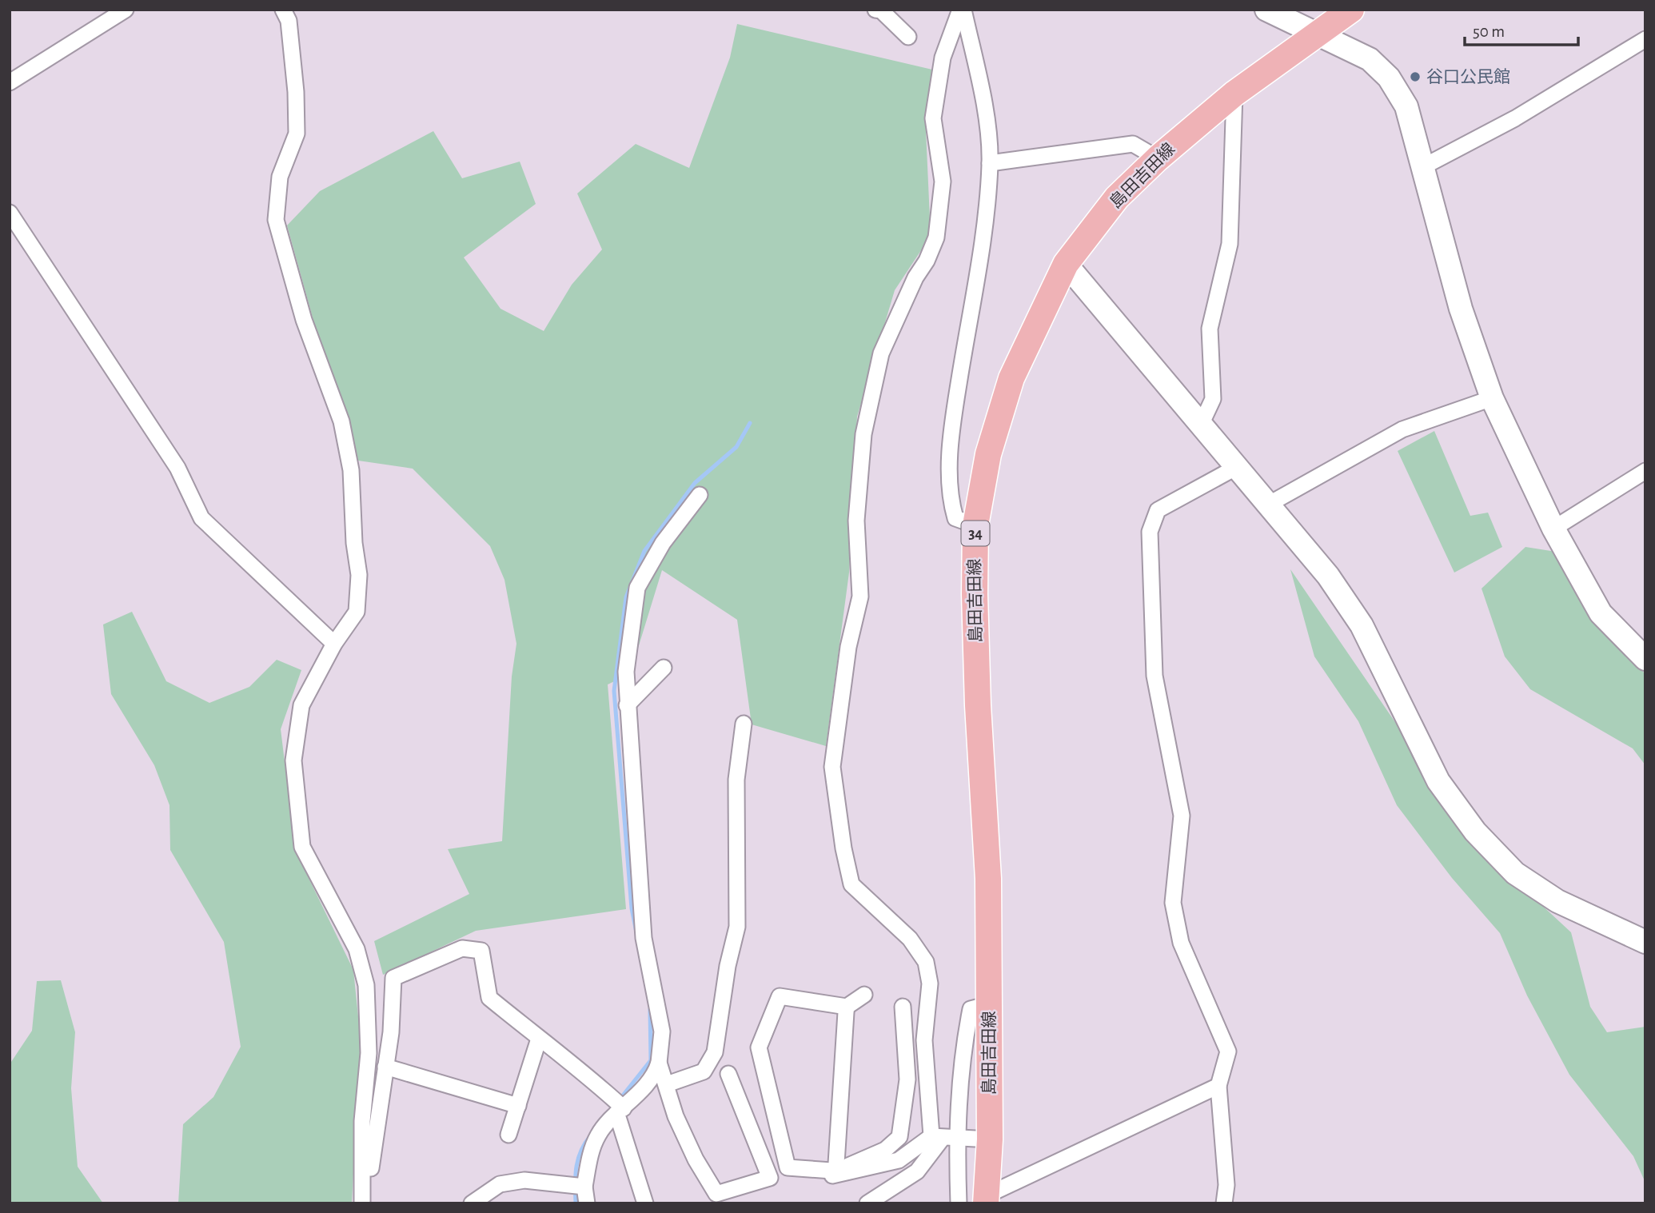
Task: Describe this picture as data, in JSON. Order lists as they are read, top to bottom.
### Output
{
  "streets": {
    "main road": ["島田吉田線", "34"]
  },
  "places": ["谷口公民館"],
  "scale_bar": "50 m"
}
